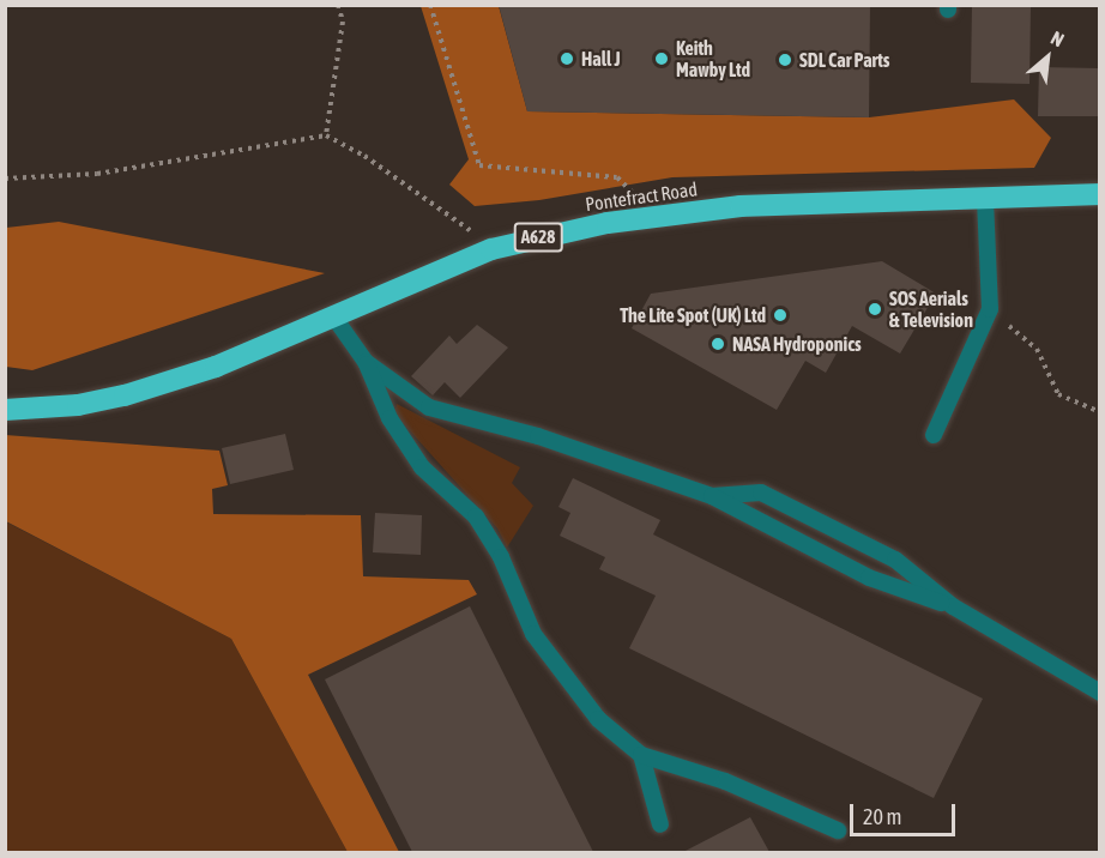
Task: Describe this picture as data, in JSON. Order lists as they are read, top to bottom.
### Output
{
  "streets": {
    "highway": ["Pontefract Road", "A628"]
  },
  "places": [
    "Hall J",
    "Keith Mawby Ltd",
    "SDL Car Parts",
    "SOS Aerials & Television",
    "The Lite Spot (UK) Ltd",
    "NASA Hydroponics"
  ],
  "scale_bar": "20 m",
  "north": "top right"
}
